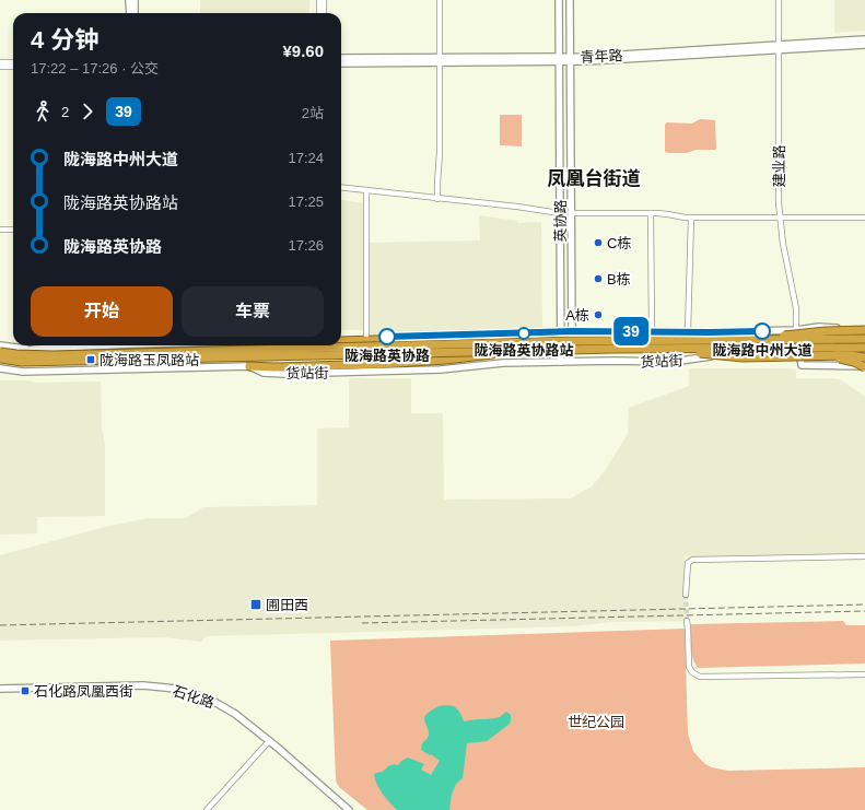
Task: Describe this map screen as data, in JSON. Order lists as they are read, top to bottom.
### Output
{
  "streets": {
    "street": [
      "青年路",
      "建业路",
      "英协路",
      "货站街",
      "石化路"
    ]
  },
  "crossings": [
    ["青年路", "建业路"],
    ["青年路", "英协路"],
    ["建业路", "货站街"],
    ["英协路", "货站街"]
  ],
  "districts": ["凤凰台街道"],
  "parks": ["世纪公园"],
  "places": {
    "other": [
      "C栋",
      "B栋",
      "A栋",
      "陇海路中州大道",
      "陇海路英协路站",
      "陇海路英协路"
    ],
    "transit": ["陇海路玉凤路站", "圃田西", "石化路凤凰西街"]
  },
  "lines": ["bus line 39"],
  "page": {
    "on_map": "39",
    "heading": ["4 分钟", "17:22 – 17:26 · 公交", "¥9.60"],
    "legs": ["2", "39", "2站"],
    "list": [
      {
        "name": "陇海路中州大道",
        "value": "17:24"
      },
      {
        "name": "陇海路英协路站",
        "value": "17:25"
      },
      {
        "name": "陇海路英协路",
        "value": "17:26"
      }
    ],
    "buttons": ["开始", "车票"]
  }
}
